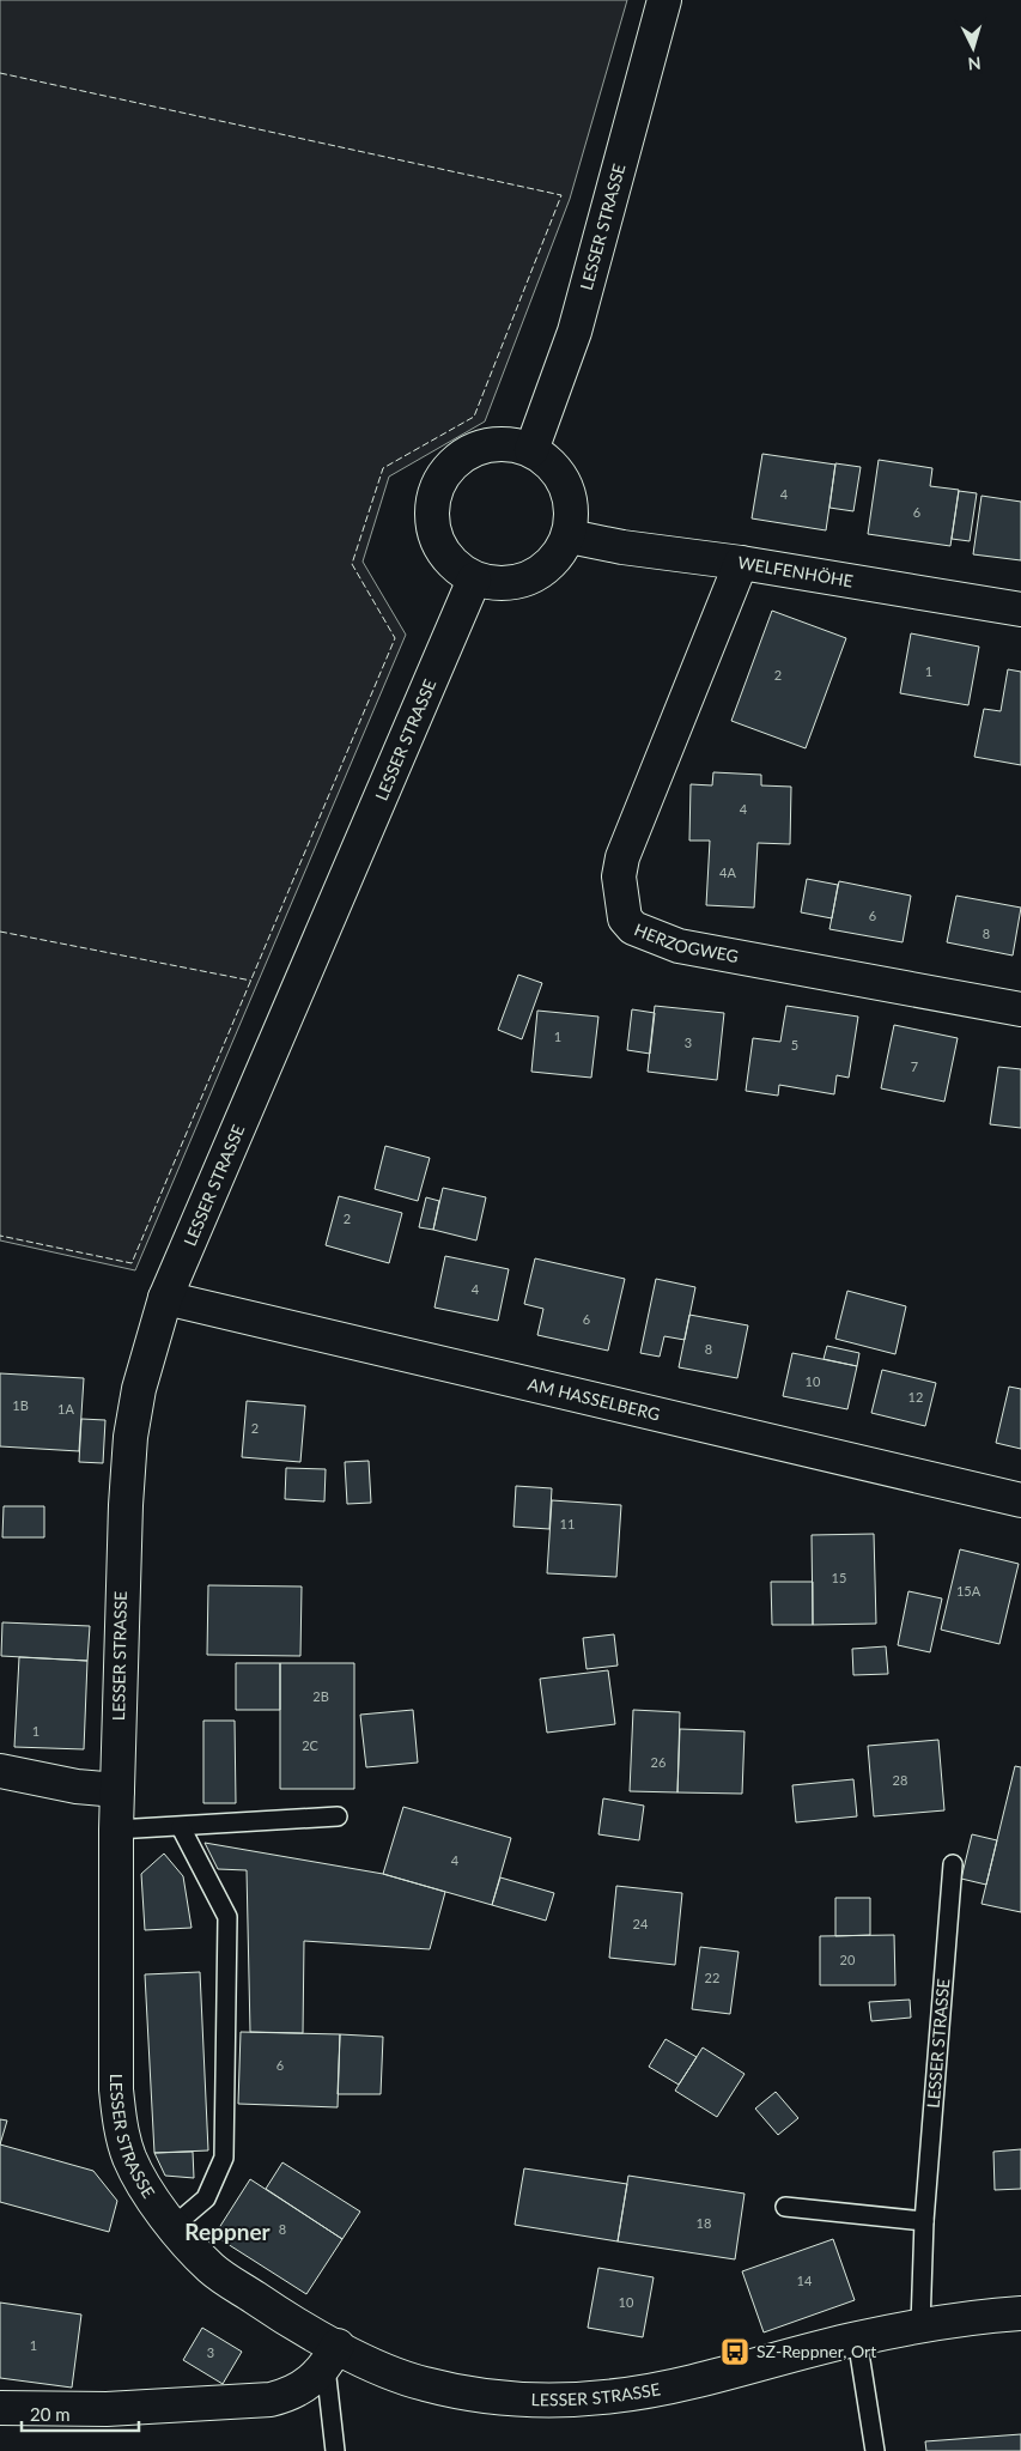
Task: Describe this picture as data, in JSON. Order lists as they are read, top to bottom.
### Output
{
  "streets": {
    "street": [
      "LESSER STRASSE",
      "WELFENHÖHE",
      "HERZOGWEG",
      "AM HASSELBERG"
    ]
  },
  "crossings": [
    ["LESSER STRASSE", "WELFENHÖHE"],
    ["LESSER STRASSE", "AM HASSELBERG"],
    ["WELFENHÖHE", "HERZOGWEG"]
  ],
  "districts": ["Reppner"],
  "places": {
    "bus stop": ["SZ-Reppner, Ort"]
  },
  "house_numbers": [
    "4",
    "6",
    "1",
    "2",
    "4",
    "4A",
    "6",
    "8",
    "1",
    "3",
    "5",
    "7",
    "2",
    "4",
    "6",
    "8",
    "10",
    "12",
    "1B",
    "1A",
    "2",
    "11",
    "15",
    "15A",
    "2B",
    "1",
    "2C",
    "26",
    "28",
    "4",
    "24",
    "20",
    "22",
    "6",
    "18",
    "8",
    "14",
    "10",
    "1",
    "3"
  ],
  "scale_bar": "20 m",
  "north": "bottom"
}
